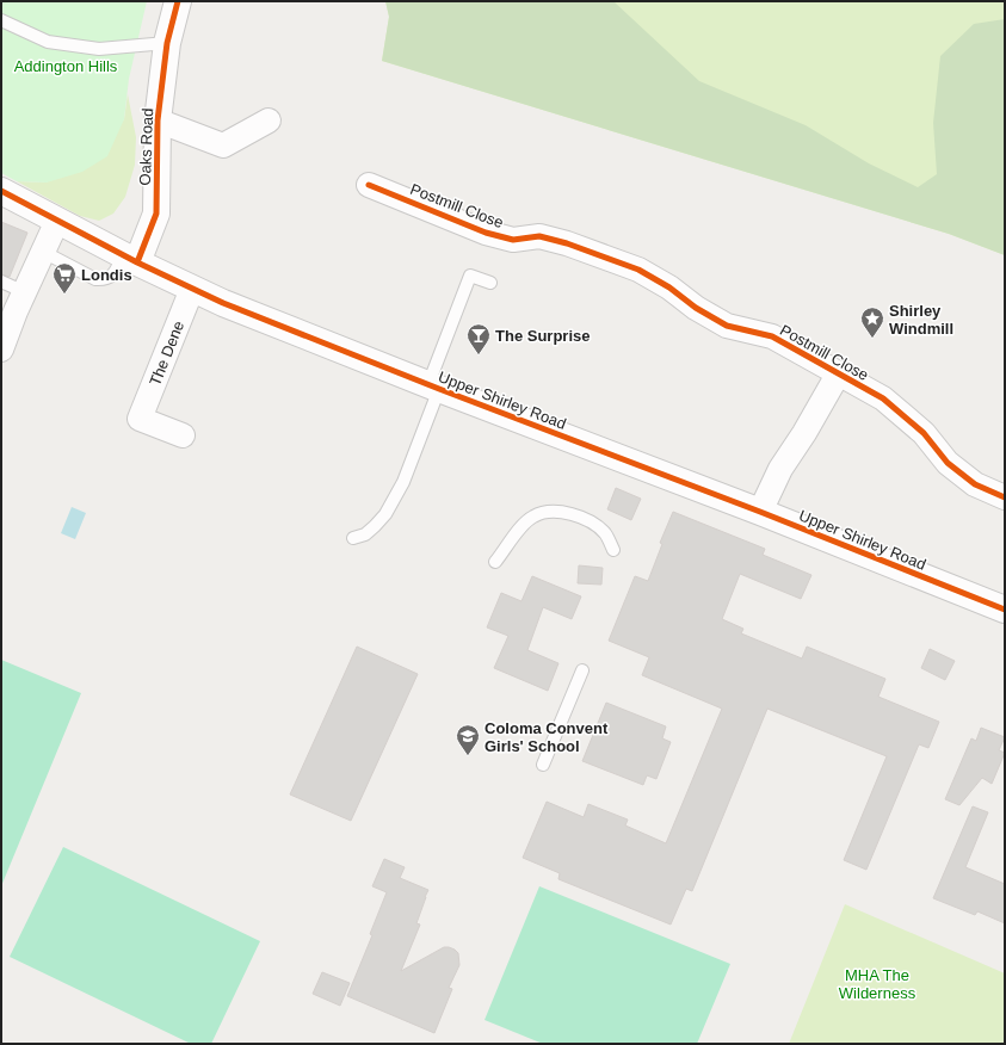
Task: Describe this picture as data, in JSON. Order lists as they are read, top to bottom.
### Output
{
  "streets": {
    "street": [
      "Oaks Road",
      "Postmill Close",
      "The Dene",
      "Upper Shirley Road"
    ]
  },
  "crossings": [
    ["Oaks Road", "Upper Shirley Road"],
    ["The Dene", "Upper Shirley Road"]
  ],
  "parks": ["Addington Hills", "MHA The Wilderness"],
  "places": {
    "supermarket": ["Londis"],
    "place": ["Shirley Windmill"],
    "bar": ["The Surprise"],
    "school or university": ["Coloma Convent Girls' School"]
  }
}
